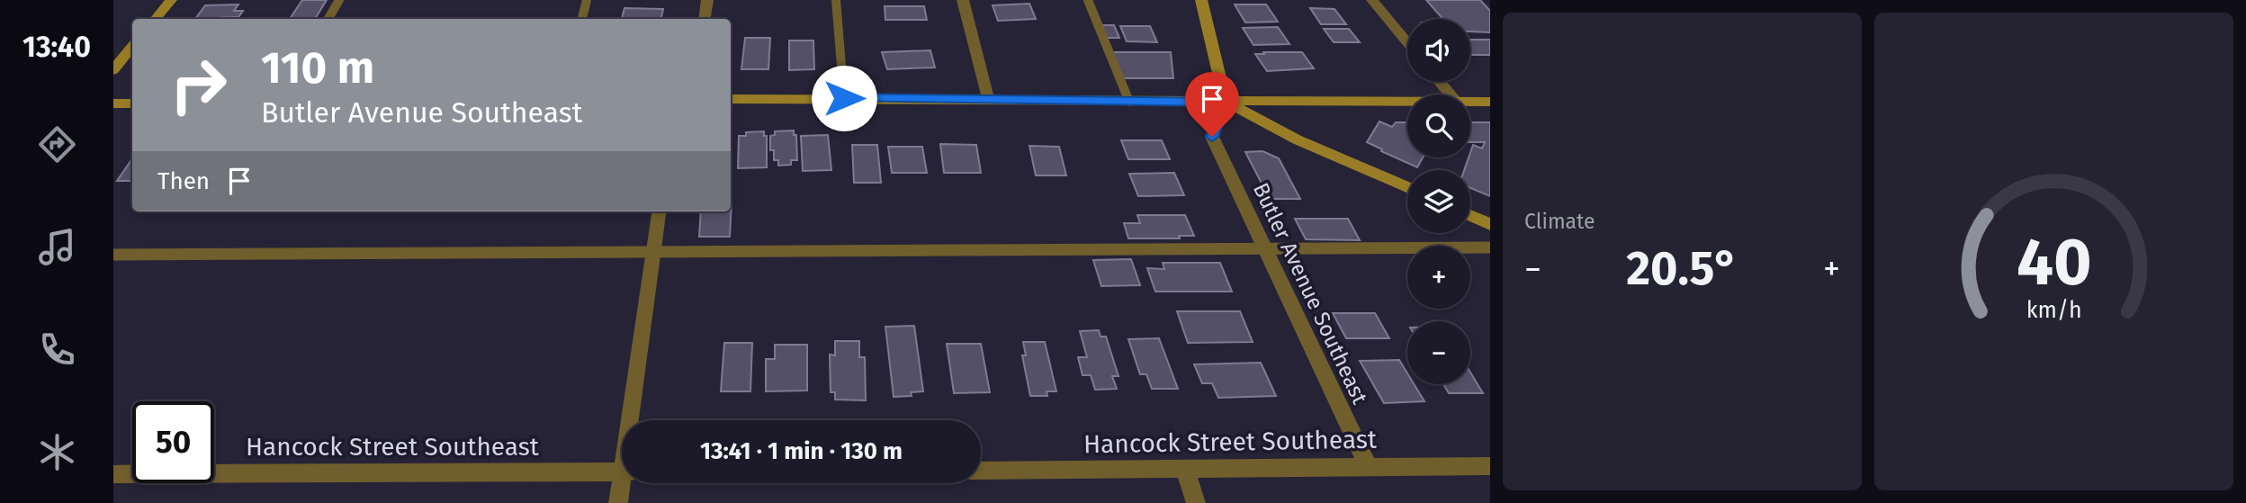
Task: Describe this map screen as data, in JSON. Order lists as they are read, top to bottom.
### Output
{
  "streets": {
    "street": ["Butler Avenue Southeast", "Hancock Street Southeast"]
  },
  "crossings": [
    ["Butler Avenue Southeast", "Hancock Street Southeast"]
  ],
  "page": {
    "tabs": "13:40",
    "tile": "Climate",
    "map_buttons": ["+", "−"],
    "turn": ["110 m", "Butler Avenue Southeast"],
    "then": "Then",
    "heat": ["−", "20.5°", "+"],
    "limit": "50",
    "trip": "13:41 · 1 min · 130 m",
    "gauge": ["40", "km/h"]
  }
}
